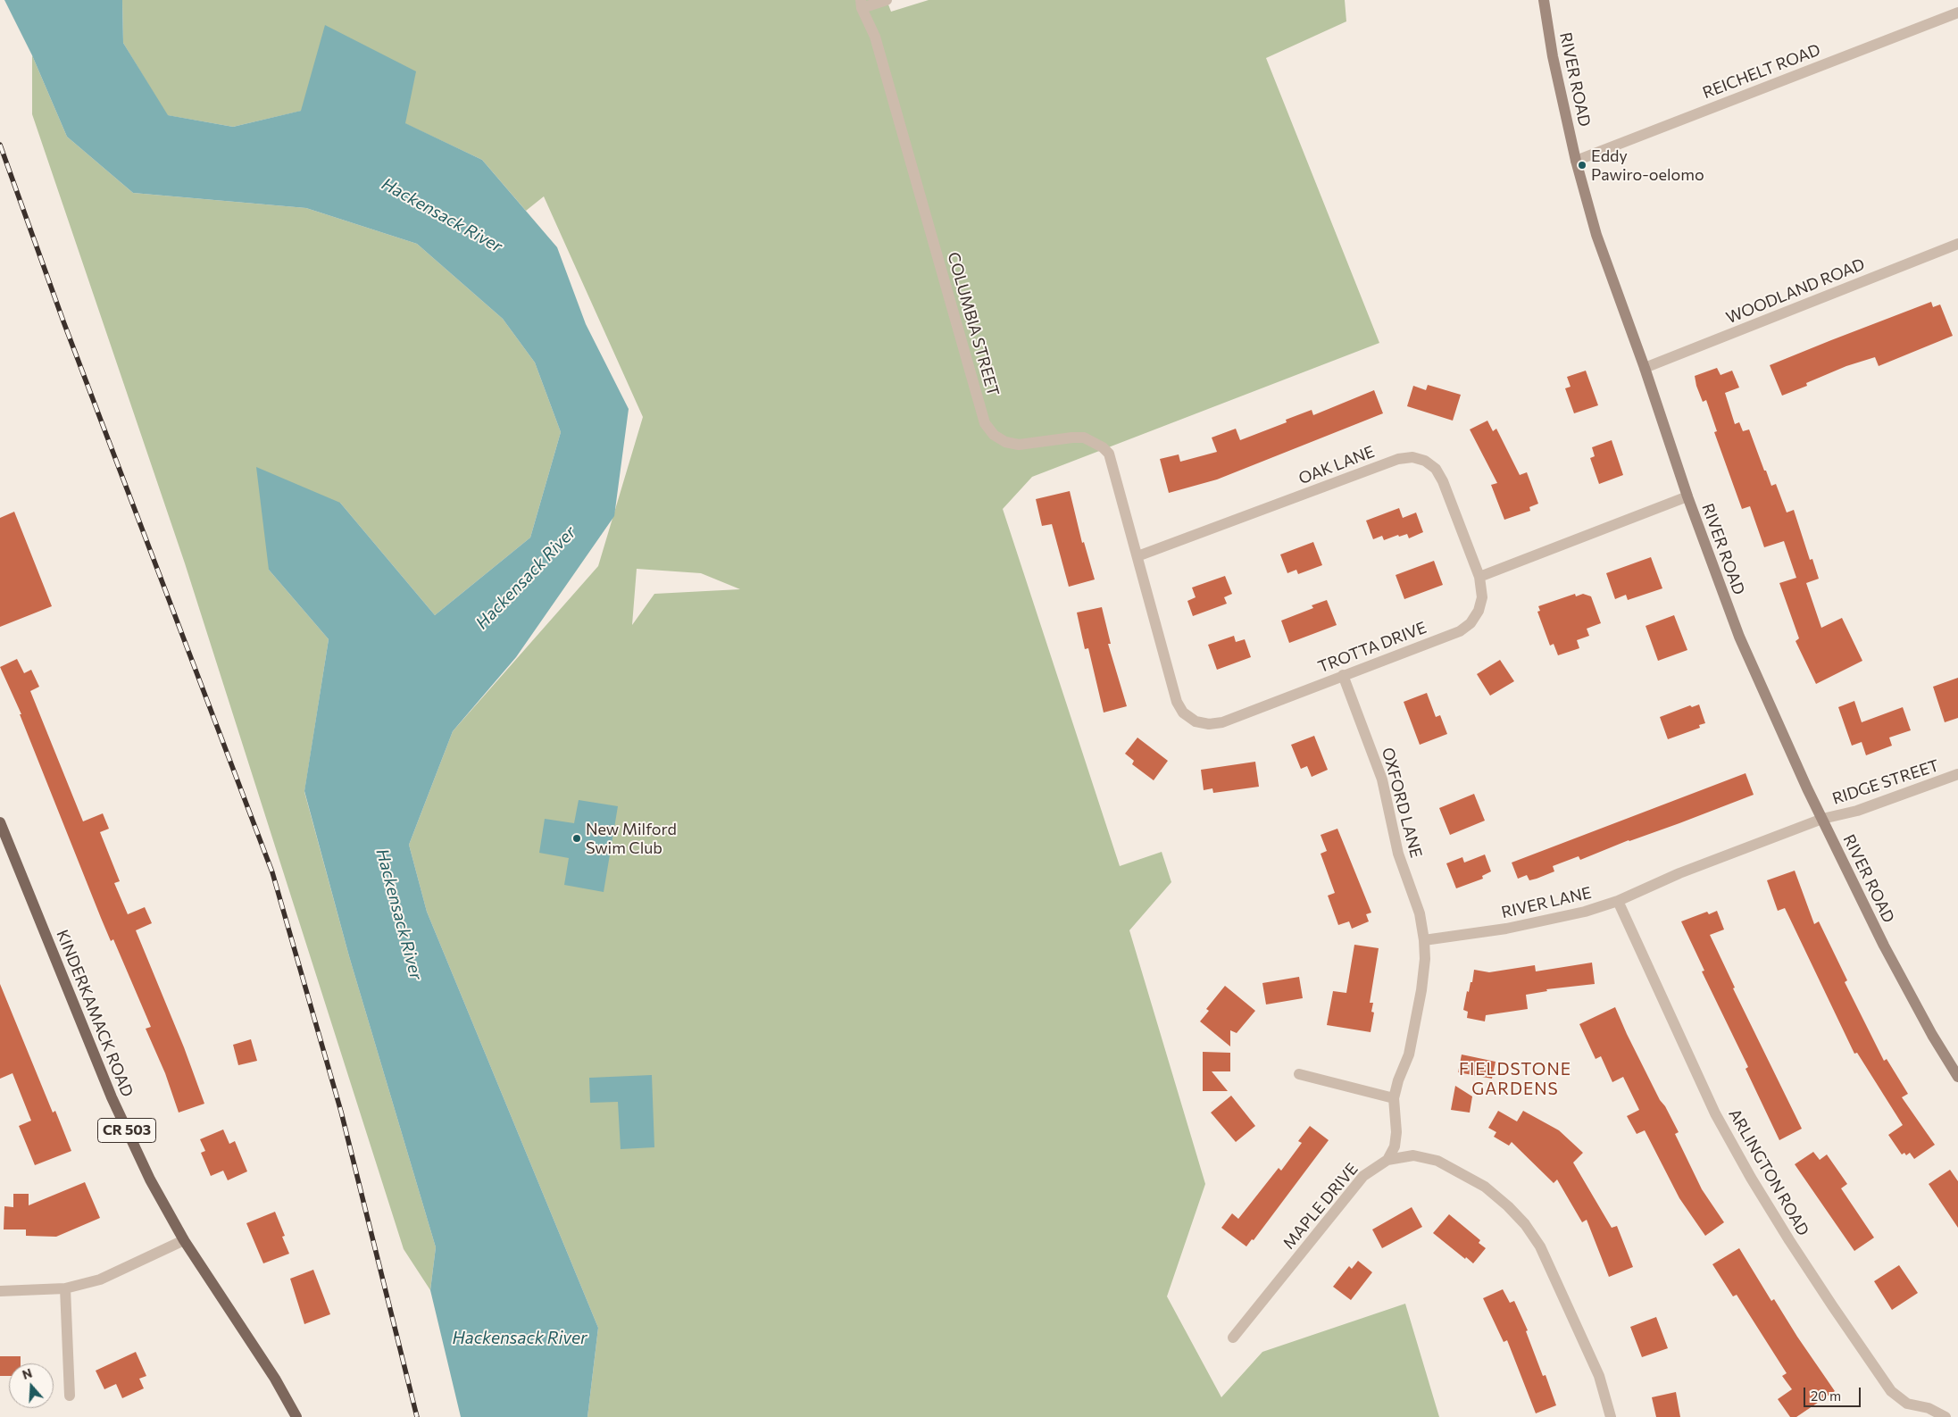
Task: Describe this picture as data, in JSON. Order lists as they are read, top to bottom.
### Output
{
  "streets": {
    "main road": ["RIVER ROAD", "KINDERKAMACK ROAD", "CR 503"],
    "street": [
      "REICHELT ROAD",
      "WOODLAND ROAD",
      "COLUMBIA STREET",
      "OAK LANE",
      "TROTTA DRIVE",
      "RIDGE STREET",
      "OXFORD LANE",
      "RIVER LANE",
      "ARLINGTON ROAD",
      "MAPLE DRIVE"
    ]
  },
  "crossings": [
    ["REICHELT ROAD", "RIVER ROAD"],
    ["RIVER ROAD", "WOODLAND ROAD"],
    ["RIVER ROAD", "RIDGE STREET"],
    ["RIVER ROAD", "RIVER LANE"],
    ["COLUMBIA STREET", "OAK LANE"],
    ["COLUMBIA STREET", "TROTTA DRIVE"],
    ["OAK LANE", "TROTTA DRIVE"],
    ["TROTTA DRIVE", "OXFORD LANE"],
    ["RIDGE STREET", "RIVER LANE"],
    ["OXFORD LANE", "RIVER LANE"],
    ["RIVER LANE", "ARLINGTON ROAD"]
  ],
  "districts": ["FIELDSTONE GARDENS"],
  "water": ["Hackensack River"],
  "places": ["Eddy Pawiro-oelomo", "New Milford Swim Club"],
  "scale_bar": "20 m",
  "north": "top"
}
